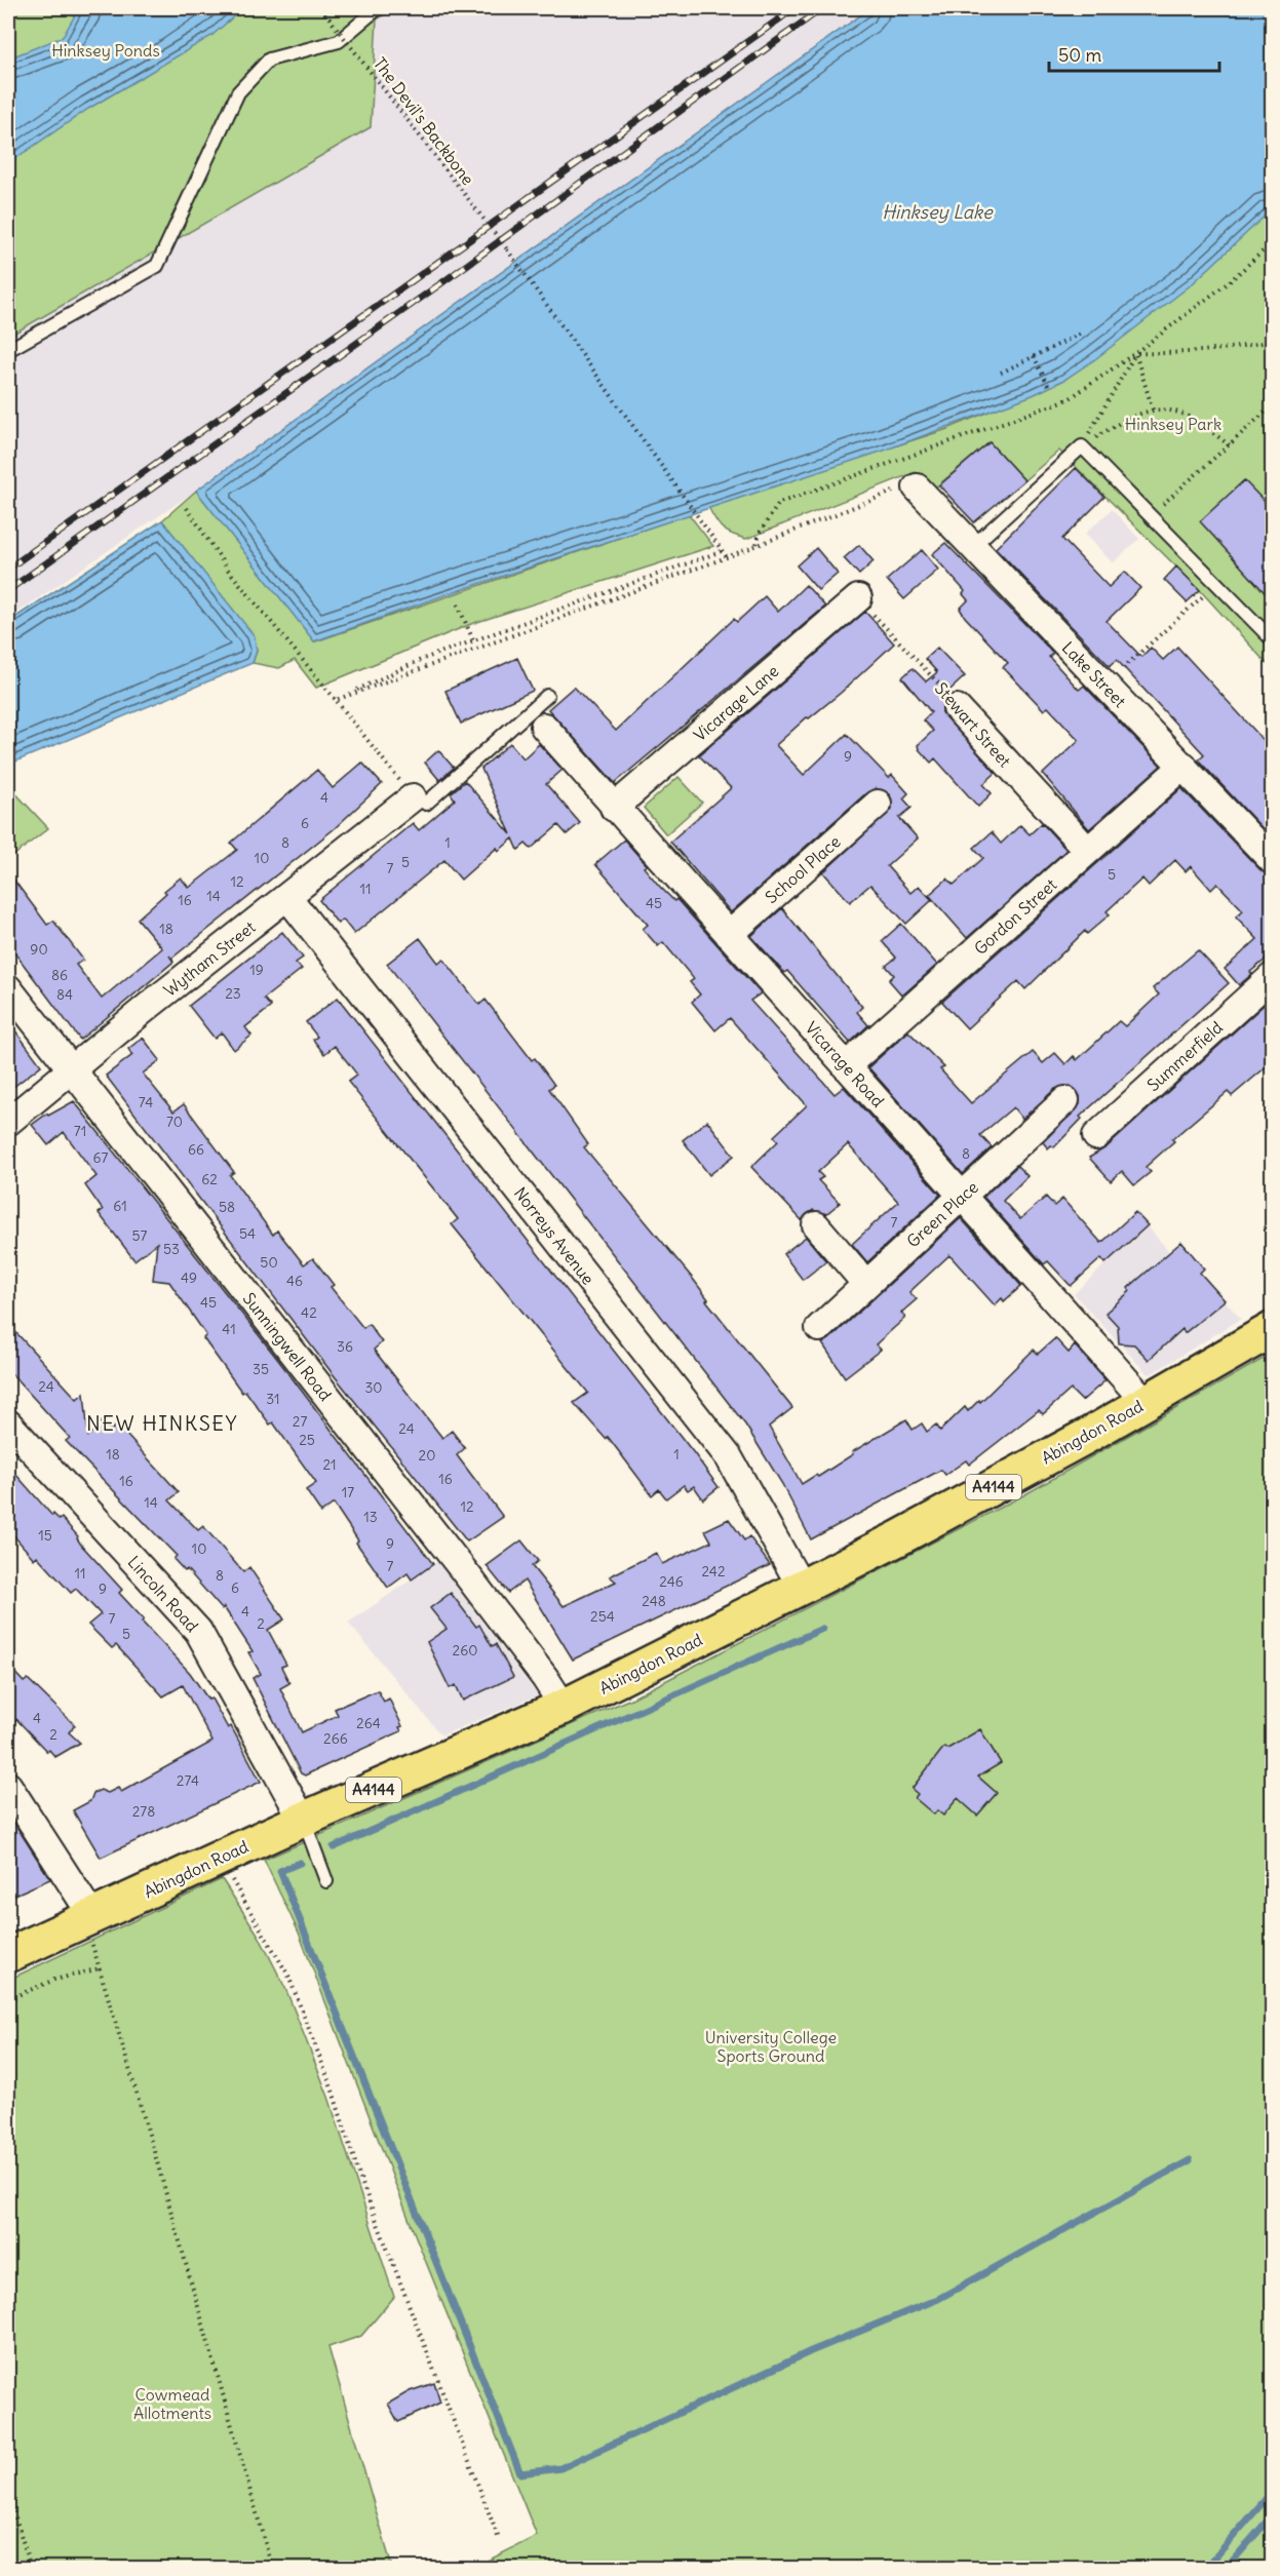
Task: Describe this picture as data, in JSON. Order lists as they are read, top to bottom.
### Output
{
  "streets": {
    "main road": ["Abingdon Road", "A4144"],
    "street": [
      "Lake Street",
      "Vicarage Lane",
      "Stewart Street",
      "School Place",
      "Gordon Street",
      "Wytham Street",
      "Summerfield",
      "Vicarage Road",
      "Green Place",
      "Norreys Avenue",
      "Sunningwell Road",
      "Lincoln Road"
    ],
    "path": ["The Devil's Backbone"]
  },
  "crossings": [
    ["Lake Street", "Gordon Street"],
    ["Vicarage Lane", "Stewart Street"],
    ["Vicarage Lane", "Vicarage Road"],
    ["Stewart Street", "Gordon Street"],
    ["School Place", "Vicarage Road"],
    ["Gordon Street", "Vicarage Road"],
    ["Wytham Street", "Norreys Avenue"],
    ["Wytham Street", "Sunningwell Road"],
    ["Vicarage Road", "Green Place"],
    ["Vicarage Road", "Abingdon Road"],
    ["Norreys Avenue", "Abingdon Road"],
    ["Sunningwell Road", "Abingdon Road"],
    ["Abingdon Road", "Lincoln Road"]
  ],
  "districts": ["NEW HINKSEY"],
  "water": ["Hinksey Lake"],
  "parks": [
    "Hinksey Ponds",
    "Hinksey Park",
    "University College Sports Ground",
    "Cowmead Allotments"
  ],
  "house_numbers": [
    "9",
    "4",
    "6",
    "8",
    "1",
    "10",
    "5",
    "7",
    "5",
    "12",
    "11",
    "14",
    "16",
    "45",
    "18",
    "90",
    "19",
    "86",
    "23",
    "84",
    "74",
    "70",
    "71",
    "66",
    "8",
    "67",
    "62",
    "61",
    "58",
    "7",
    "54",
    "57",
    "53",
    "50",
    "49",
    "46",
    "45",
    "42",
    "41",
    "36",
    "35",
    "24",
    "30",
    "31",
    "27",
    "24",
    "25",
    "18",
    "1",
    "20",
    "21",
    "16",
    "16",
    "17",
    "14",
    "12",
    "13",
    "15",
    "9",
    "10",
    "7",
    "242",
    "11",
    "8",
    "246",
    "6",
    "9",
    "248",
    "4",
    "254",
    "7",
    "2",
    "5",
    "260",
    "4",
    "264",
    "2",
    "266",
    "274",
    "278"
  ],
  "scale_bar": "50 m"
}
